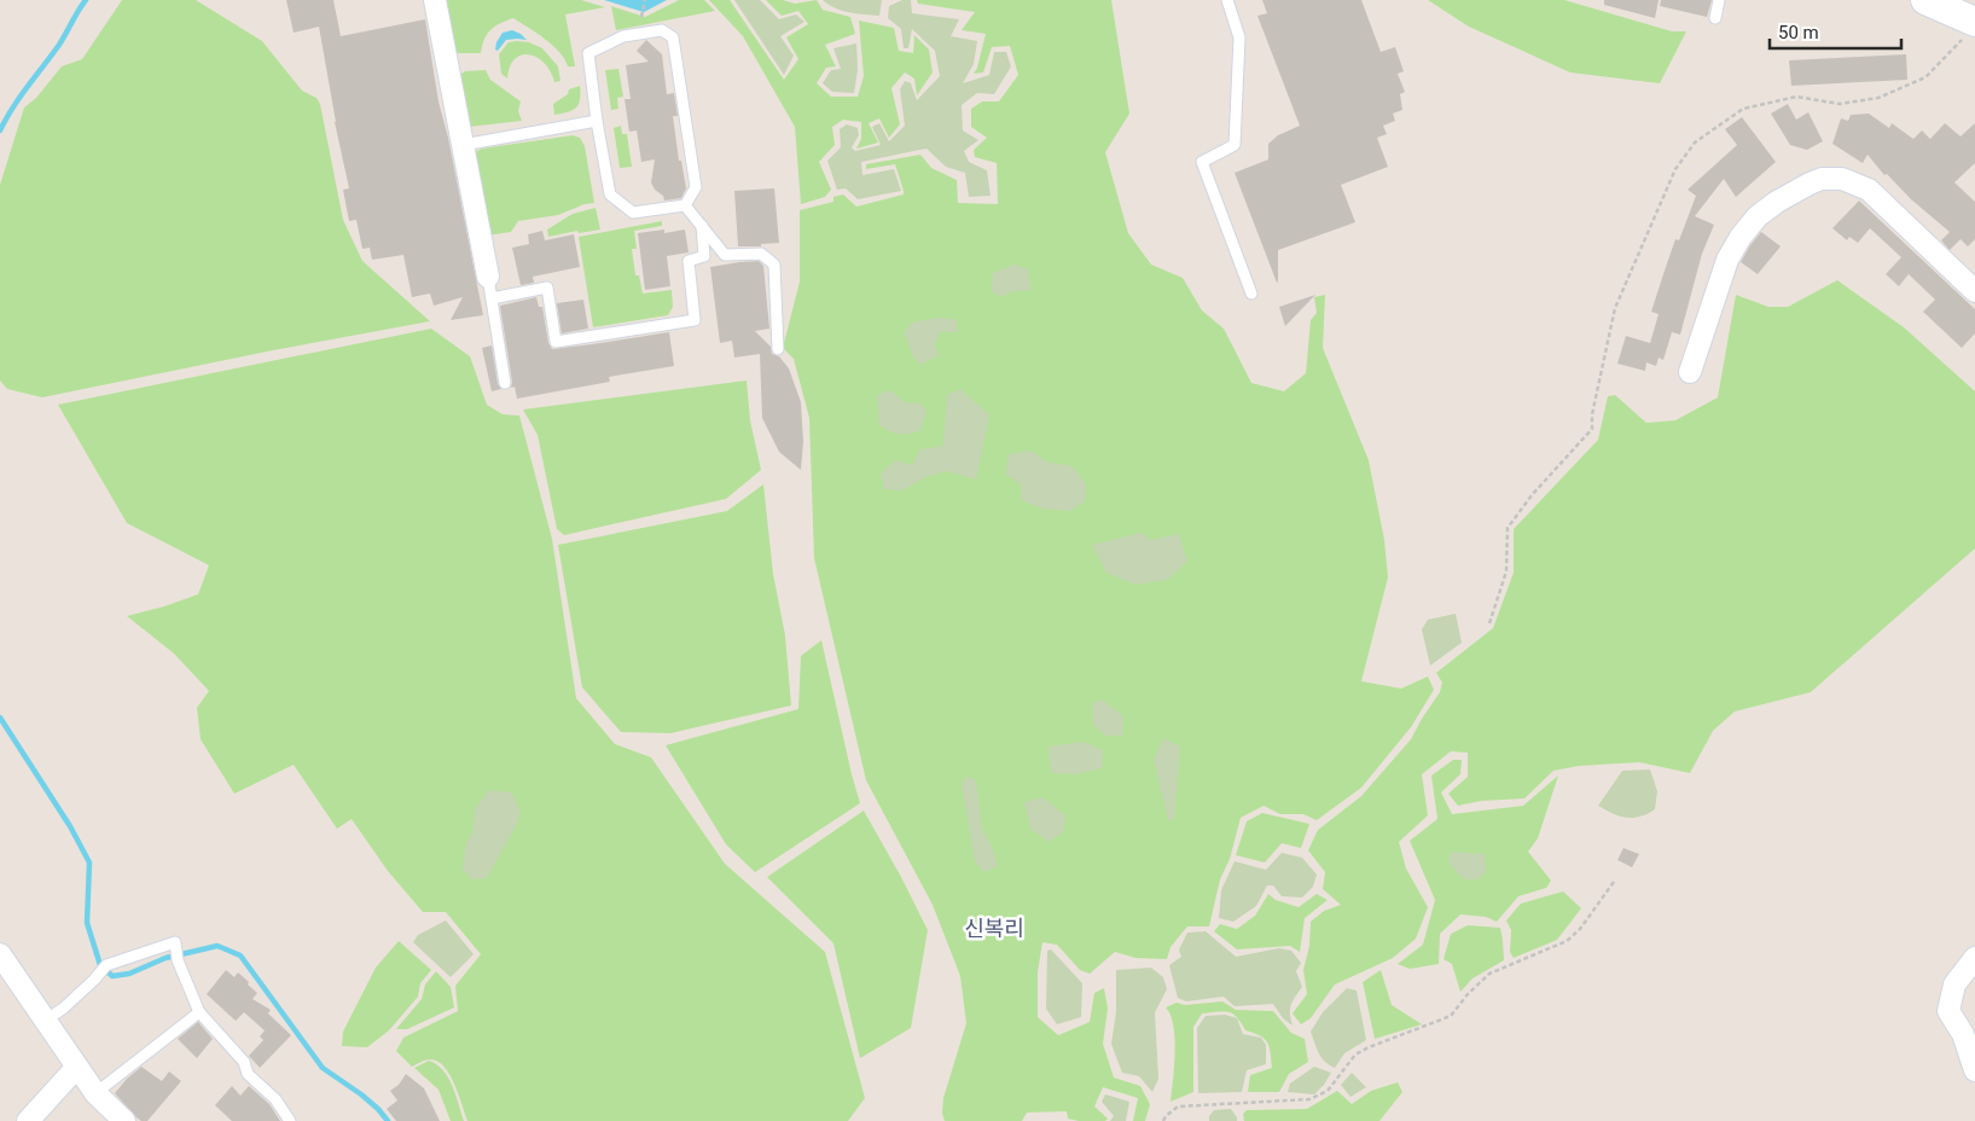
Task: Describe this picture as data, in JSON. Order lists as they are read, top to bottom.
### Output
{
  "districts": ["신복리"],
  "scale_bar": "50 m"
}
